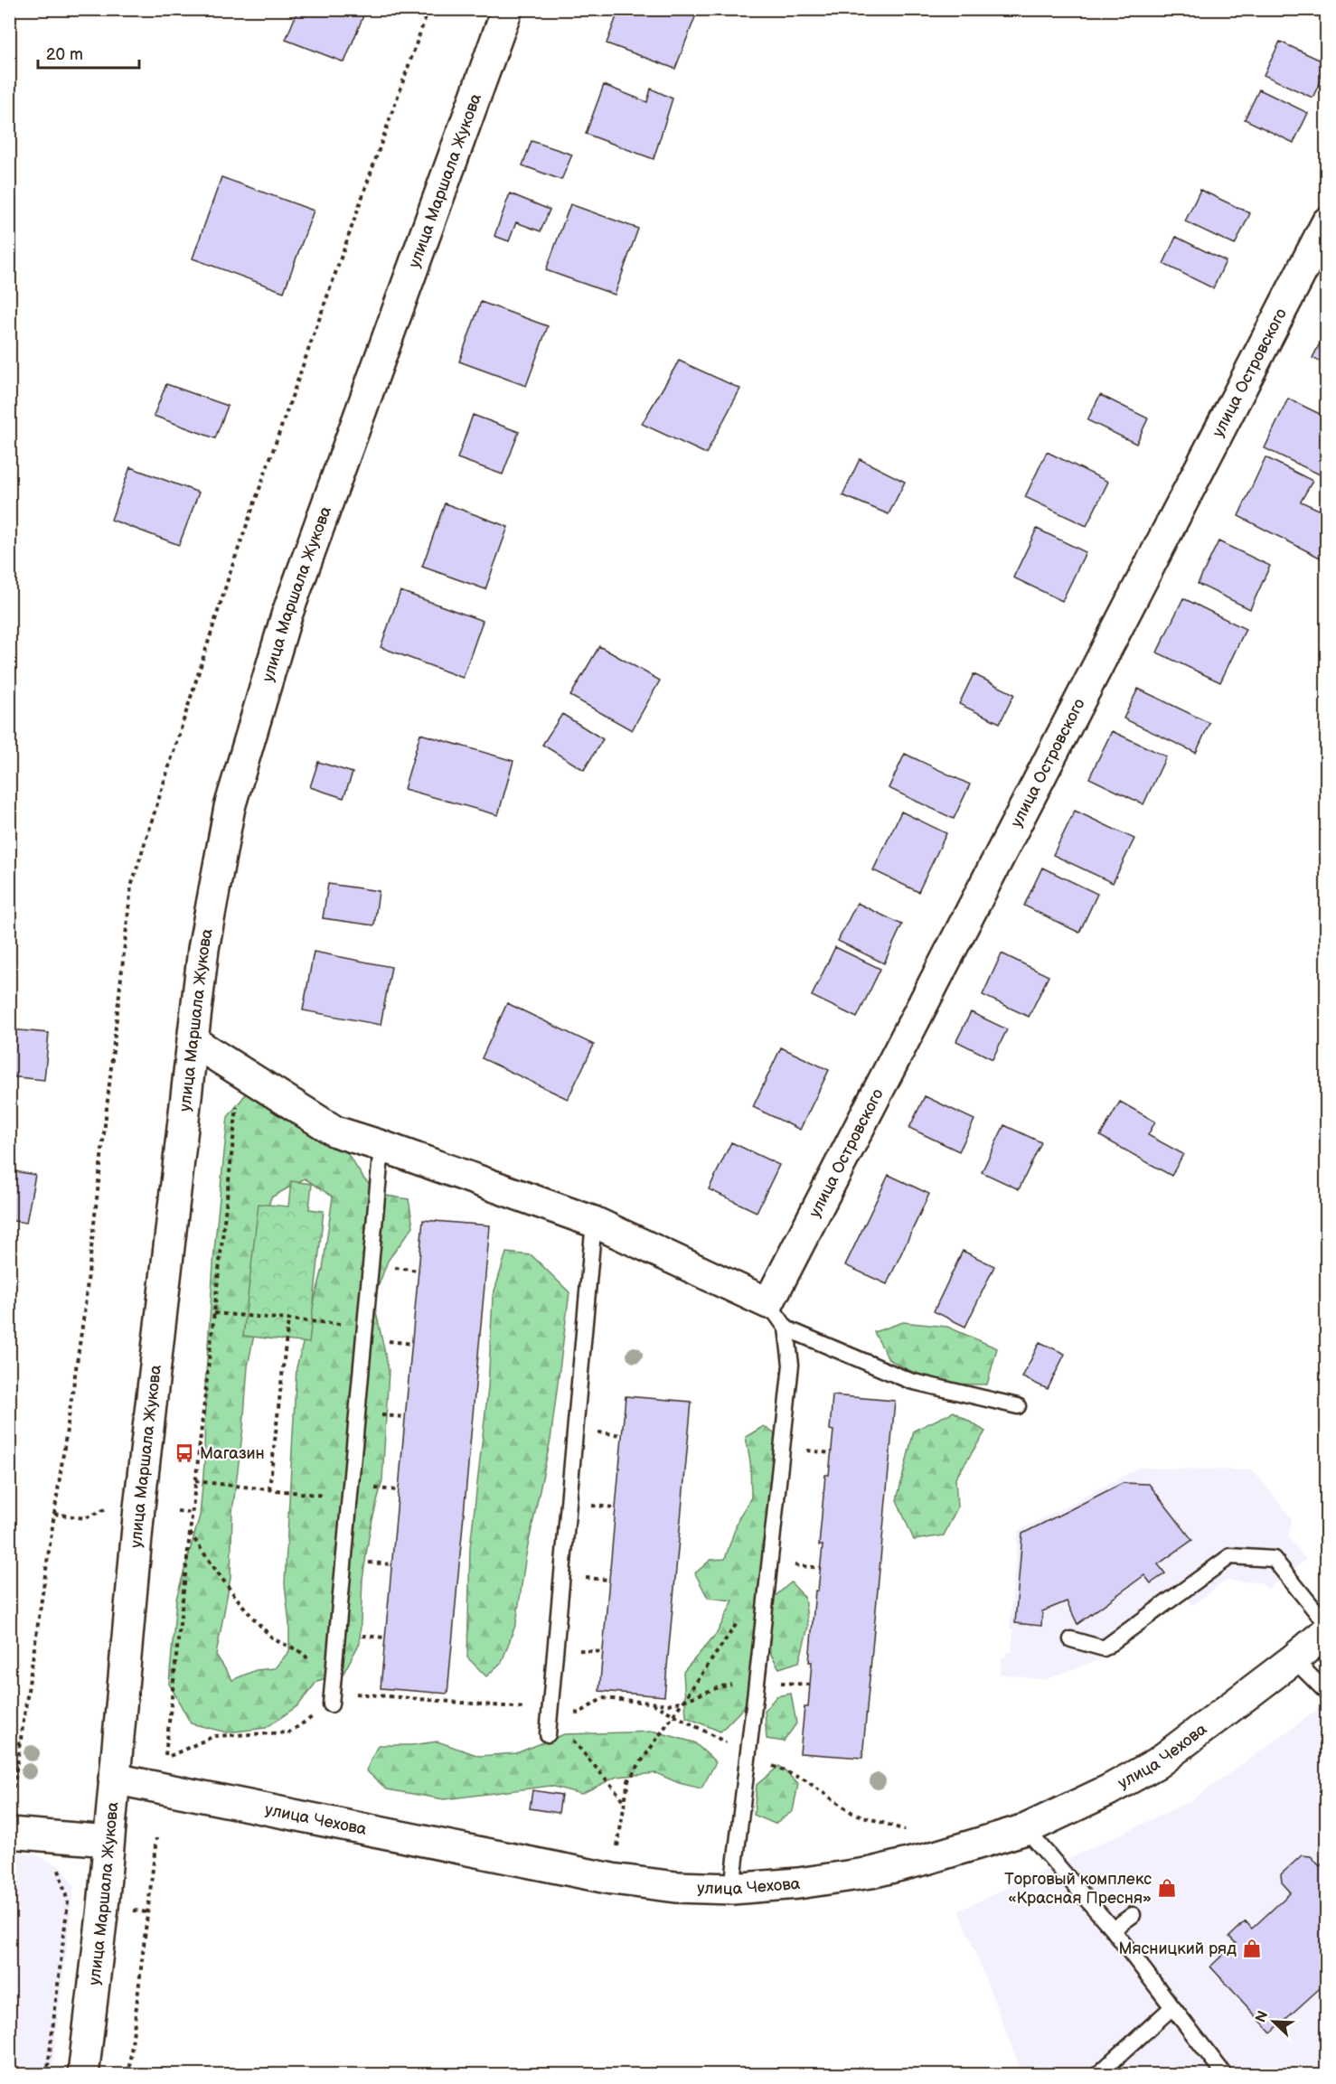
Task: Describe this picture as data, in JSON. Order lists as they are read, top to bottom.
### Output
{
  "streets": {
    "street": ["улица Маршала Жукова", "улица Островского", "улица Чехова"]
  },
  "crossings": [
    ["улица Маршала Жукова", "улица Чехова"]
  ],
  "places": {
    "bus stop": ["Магазин"],
    "shop": ["Торговый комплекс «Красная Пресня»", "Мясницкий ряд"]
  },
  "scale_bar": "20 m",
  "north": "top left"
}
